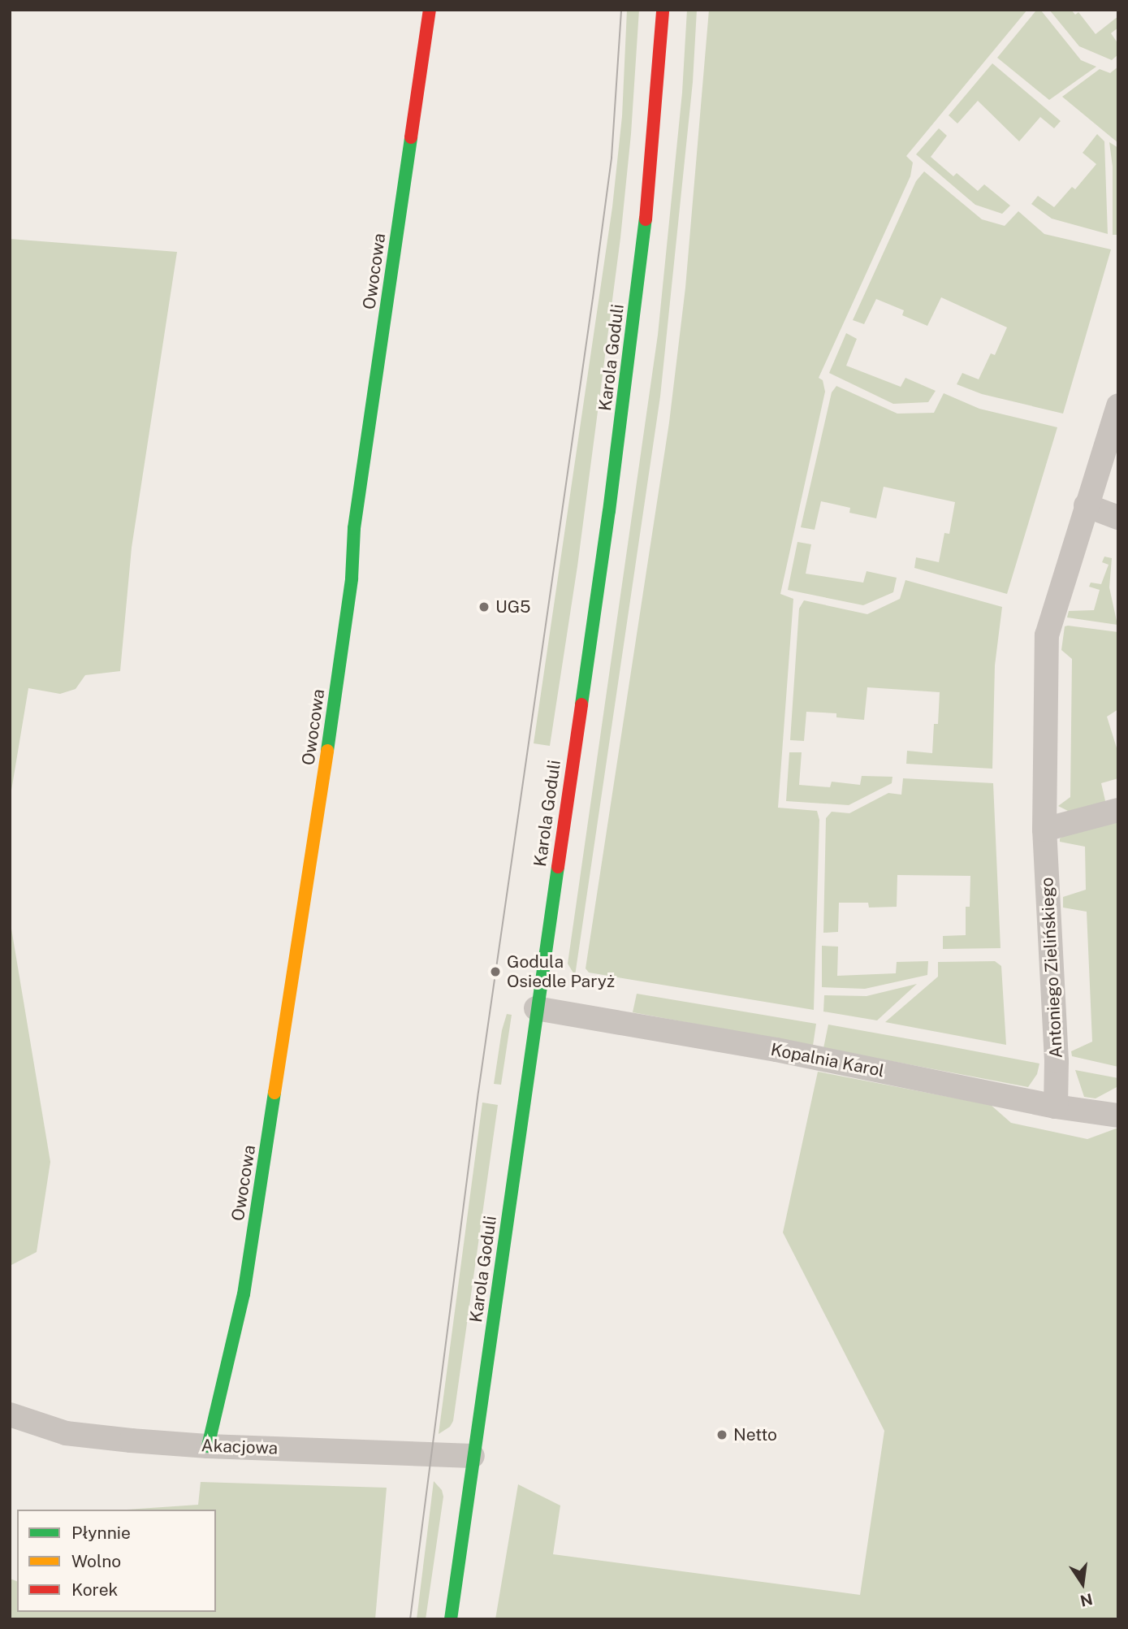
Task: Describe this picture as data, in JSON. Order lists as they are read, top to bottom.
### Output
{
  "streets": {
    "main road": ["Owocowa", "Karola Goduli"],
    "street": ["Antoniego Zielińskiego", "Kopalnia Karol", "Akacjowa"]
  },
  "crossings": [
    ["Owocowa", "Akacjowa"],
    ["Karola Goduli", "Kopalnia Karol"],
    ["Karola Goduli", "Akacjowa"],
    ["Antoniego Zielińskiego", "Kopalnia Karol"]
  ],
  "places": ["UG5", "Godula Osiedle Paryż", "Netto"],
  "legend": ["Płynnie", "Wolno", "Korek"],
  "north": "bottom"
}
